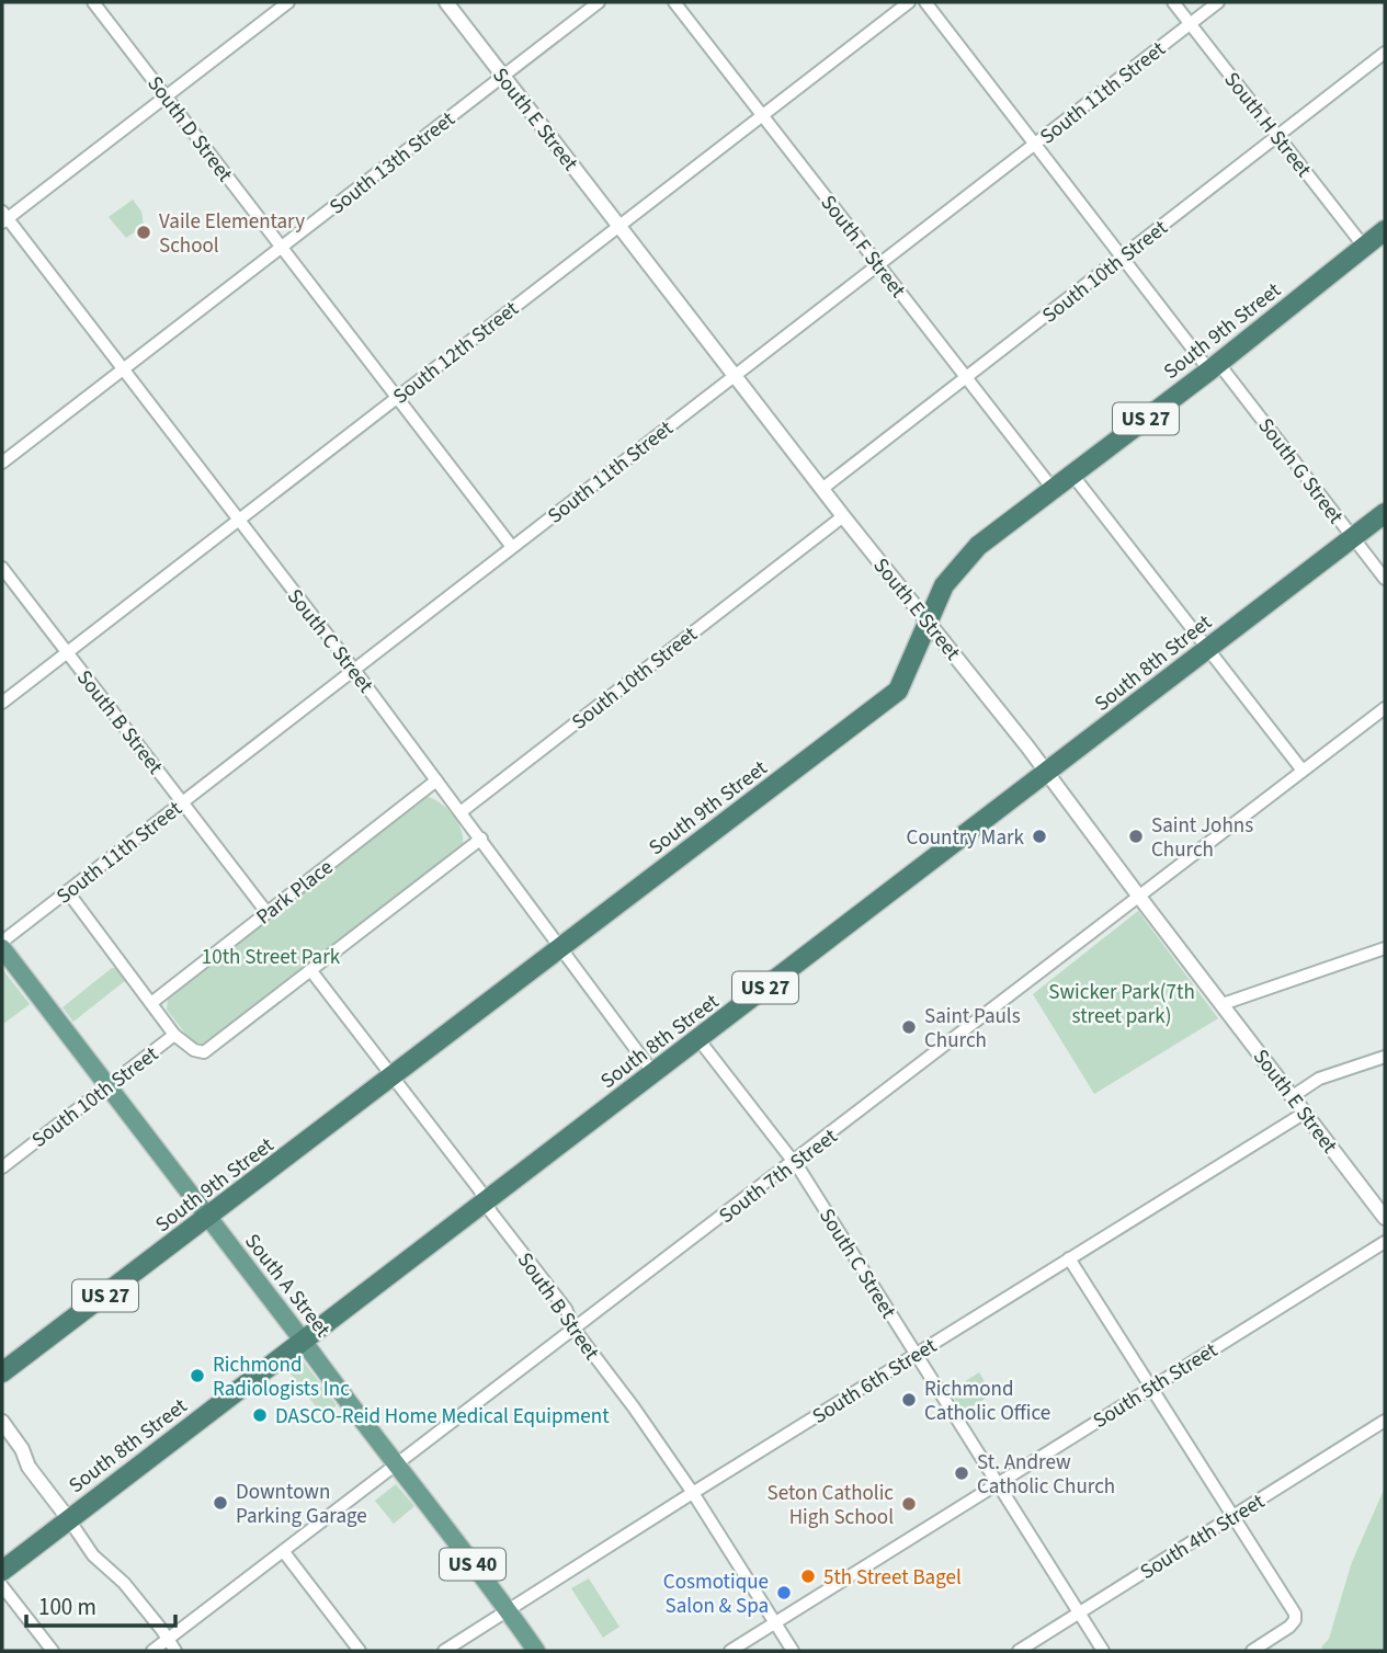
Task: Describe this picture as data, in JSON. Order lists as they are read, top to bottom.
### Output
{
  "streets": {
    "highway": ["South 9th Street", "US 27", "South 8th Street"],
    "main road": ["South A Street", "US 40"],
    "street": [
      "South 11th Street",
      "South E Street",
      "South H Street",
      "South D Street",
      "South 13th Street",
      "South F Street",
      "South 10th Street",
      "South 12th Street",
      "South G Street",
      "South C Street",
      "South B Street",
      "Park Place",
      "South 7th Street",
      "South 6th Street",
      "South 5th Street",
      "South 4th Street"
    ]
  },
  "crossings": [
    ["South 11th Street", "South E Street"],
    ["South 11th Street", "South H Street"],
    ["South 11th Street", "South D Street"],
    ["South 11th Street", "South F Street"],
    ["South 11th Street", "South G Street"],
    ["South 11th Street", "South C Street"],
    ["South 11th Street", "South B Street"],
    ["South E Street", "South 13th Street"],
    ["South E Street", "South 10th Street"],
    ["South E Street", "South 9th Street"],
    ["South E Street", "South 12th Street"],
    ["South E Street", "South 8th Street"],
    ["South E Street", "South 7th Street"],
    ["South E Street", "South 6th Street"],
    ["South H Street", "South 10th Street"],
    ["South H Street", "South 9th Street"],
    ["South D Street", "South 13th Street"],
    ["South D Street", "South 12th Street"],
    ["South 13th Street", "South C Street"],
    ["South F Street", "South 10th Street"],
    ["South F Street", "South 9th Street"],
    ["South F Street", "South 12th Street"],
    ["South 10th Street", "South G Street"],
    ["South 10th Street", "South C Street"],
    ["South 10th Street", "South B Street"],
    ["South 10th Street", "South A Street"],
    ["South 9th Street", "South G Street"],
    ["South 9th Street", "South C Street"],
    ["South 9th Street", "South B Street"],
    ["South 9th Street", "South A Street"],
    ["South 12th Street", "South C Street"],
    ["South 12th Street", "South B Street"],
    ["US 27", "South 8th Street"],
    ["South G Street", "South 8th Street"],
    ["South C Street", "South 8th Street"],
    ["South C Street", "Park Place"],
    ["South C Street", "South 7th Street"],
    ["South C Street", "South 6th Street"],
    ["South C Street", "South 5th Street"],
    ["South C Street", "South 4th Street"],
    ["South 8th Street", "South B Street"],
    ["South 8th Street", "South A Street"],
    ["South B Street", "Park Place"],
    ["South B Street", "South 7th Street"],
    ["South B Street", "South 6th Street"],
    ["South B Street", "South 5th Street"],
    ["South 7th Street", "South A Street"],
    ["South A Street", "South 6th Street"]
  ],
  "parks": ["10th Street Park", "Swicker Park(7th street park)"],
  "places": [
    "Vaile Elementary School",
    "Country Mark",
    "Saint Johns Church",
    "Saint Pauls Church",
    "Richmond Radiologists Inc",
    "Richmond Catholic Office",
    "DASCO-Reid Home Medical Equipment",
    "St. Andrew Catholic Church",
    "Downtown Parking Garage",
    "Seton Catholic High School",
    "5th Street Bagel",
    "Cosmotique Salon & Spa"
  ],
  "scale_bar": "100 m"
}
